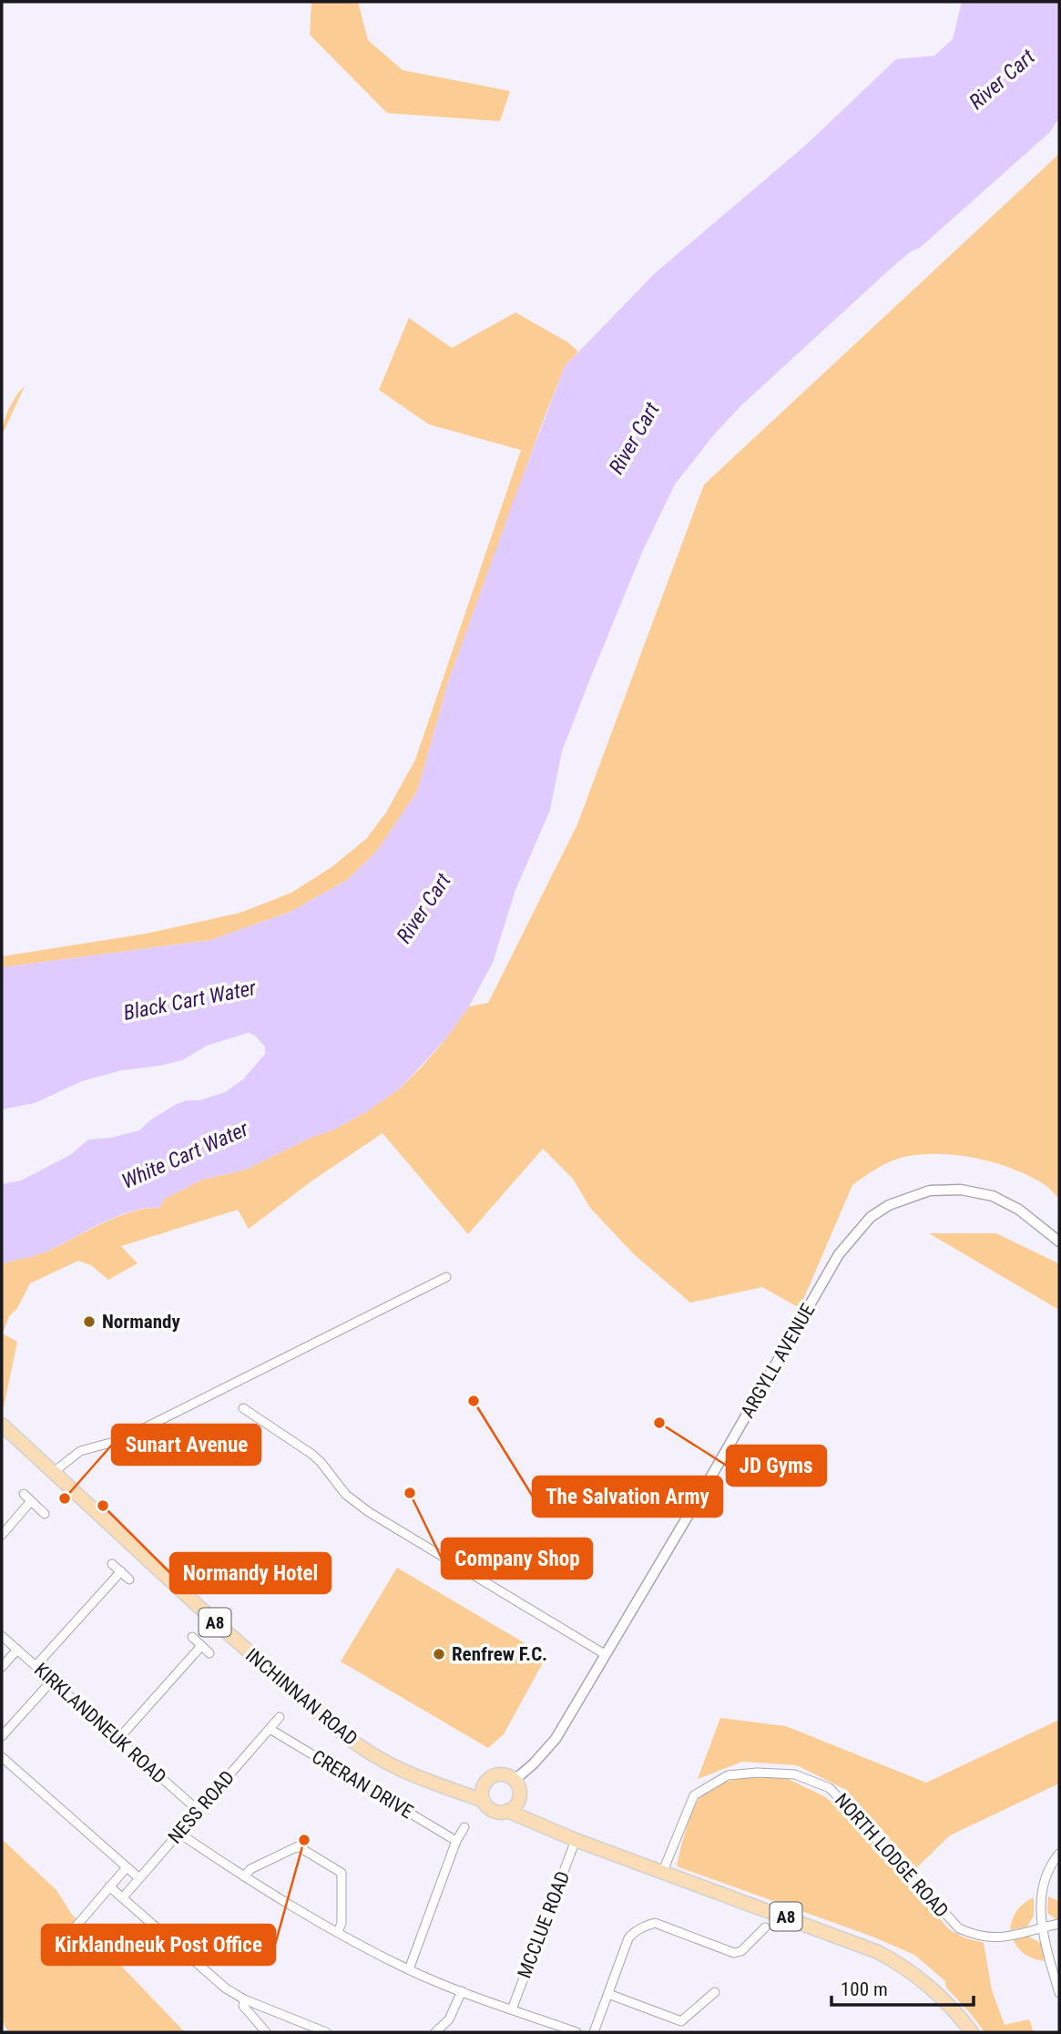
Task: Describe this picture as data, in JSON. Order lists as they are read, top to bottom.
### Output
{
  "streets": {
    "main road": ["A8", "INCHINNAN ROAD"],
    "street": [
      "ARGYLL AVENUE",
      "KIRKLANDNEUK ROAD",
      "CRERAN DRIVE",
      "NESS ROAD",
      "NORTH LODGE ROAD",
      "MCCLUE ROAD"
    ]
  },
  "crossings": [
    ["ARGYLL AVENUE", "A8"],
    ["ARGYLL AVENUE", "INCHINNAN ROAD"],
    ["A8", "INCHINNAN ROAD"],
    ["A8", "NORTH LODGE ROAD"],
    ["A8", "MCCLUE ROAD"],
    ["KIRKLANDNEUK ROAD", "NESS ROAD"],
    ["CRERAN DRIVE", "NESS ROAD"]
  ],
  "water": ["River Cart", "Black Cart Water", "White Cart Water"],
  "places": [
    "Normandy",
    "The Salvation Army",
    "JD Gyms",
    "Company Shop",
    "Sunart Avenue",
    "Normandy Hotel",
    "Renfrew F.C.",
    "Kirklandneuk Post Office"
  ],
  "scale_bar": "100 m"
}
